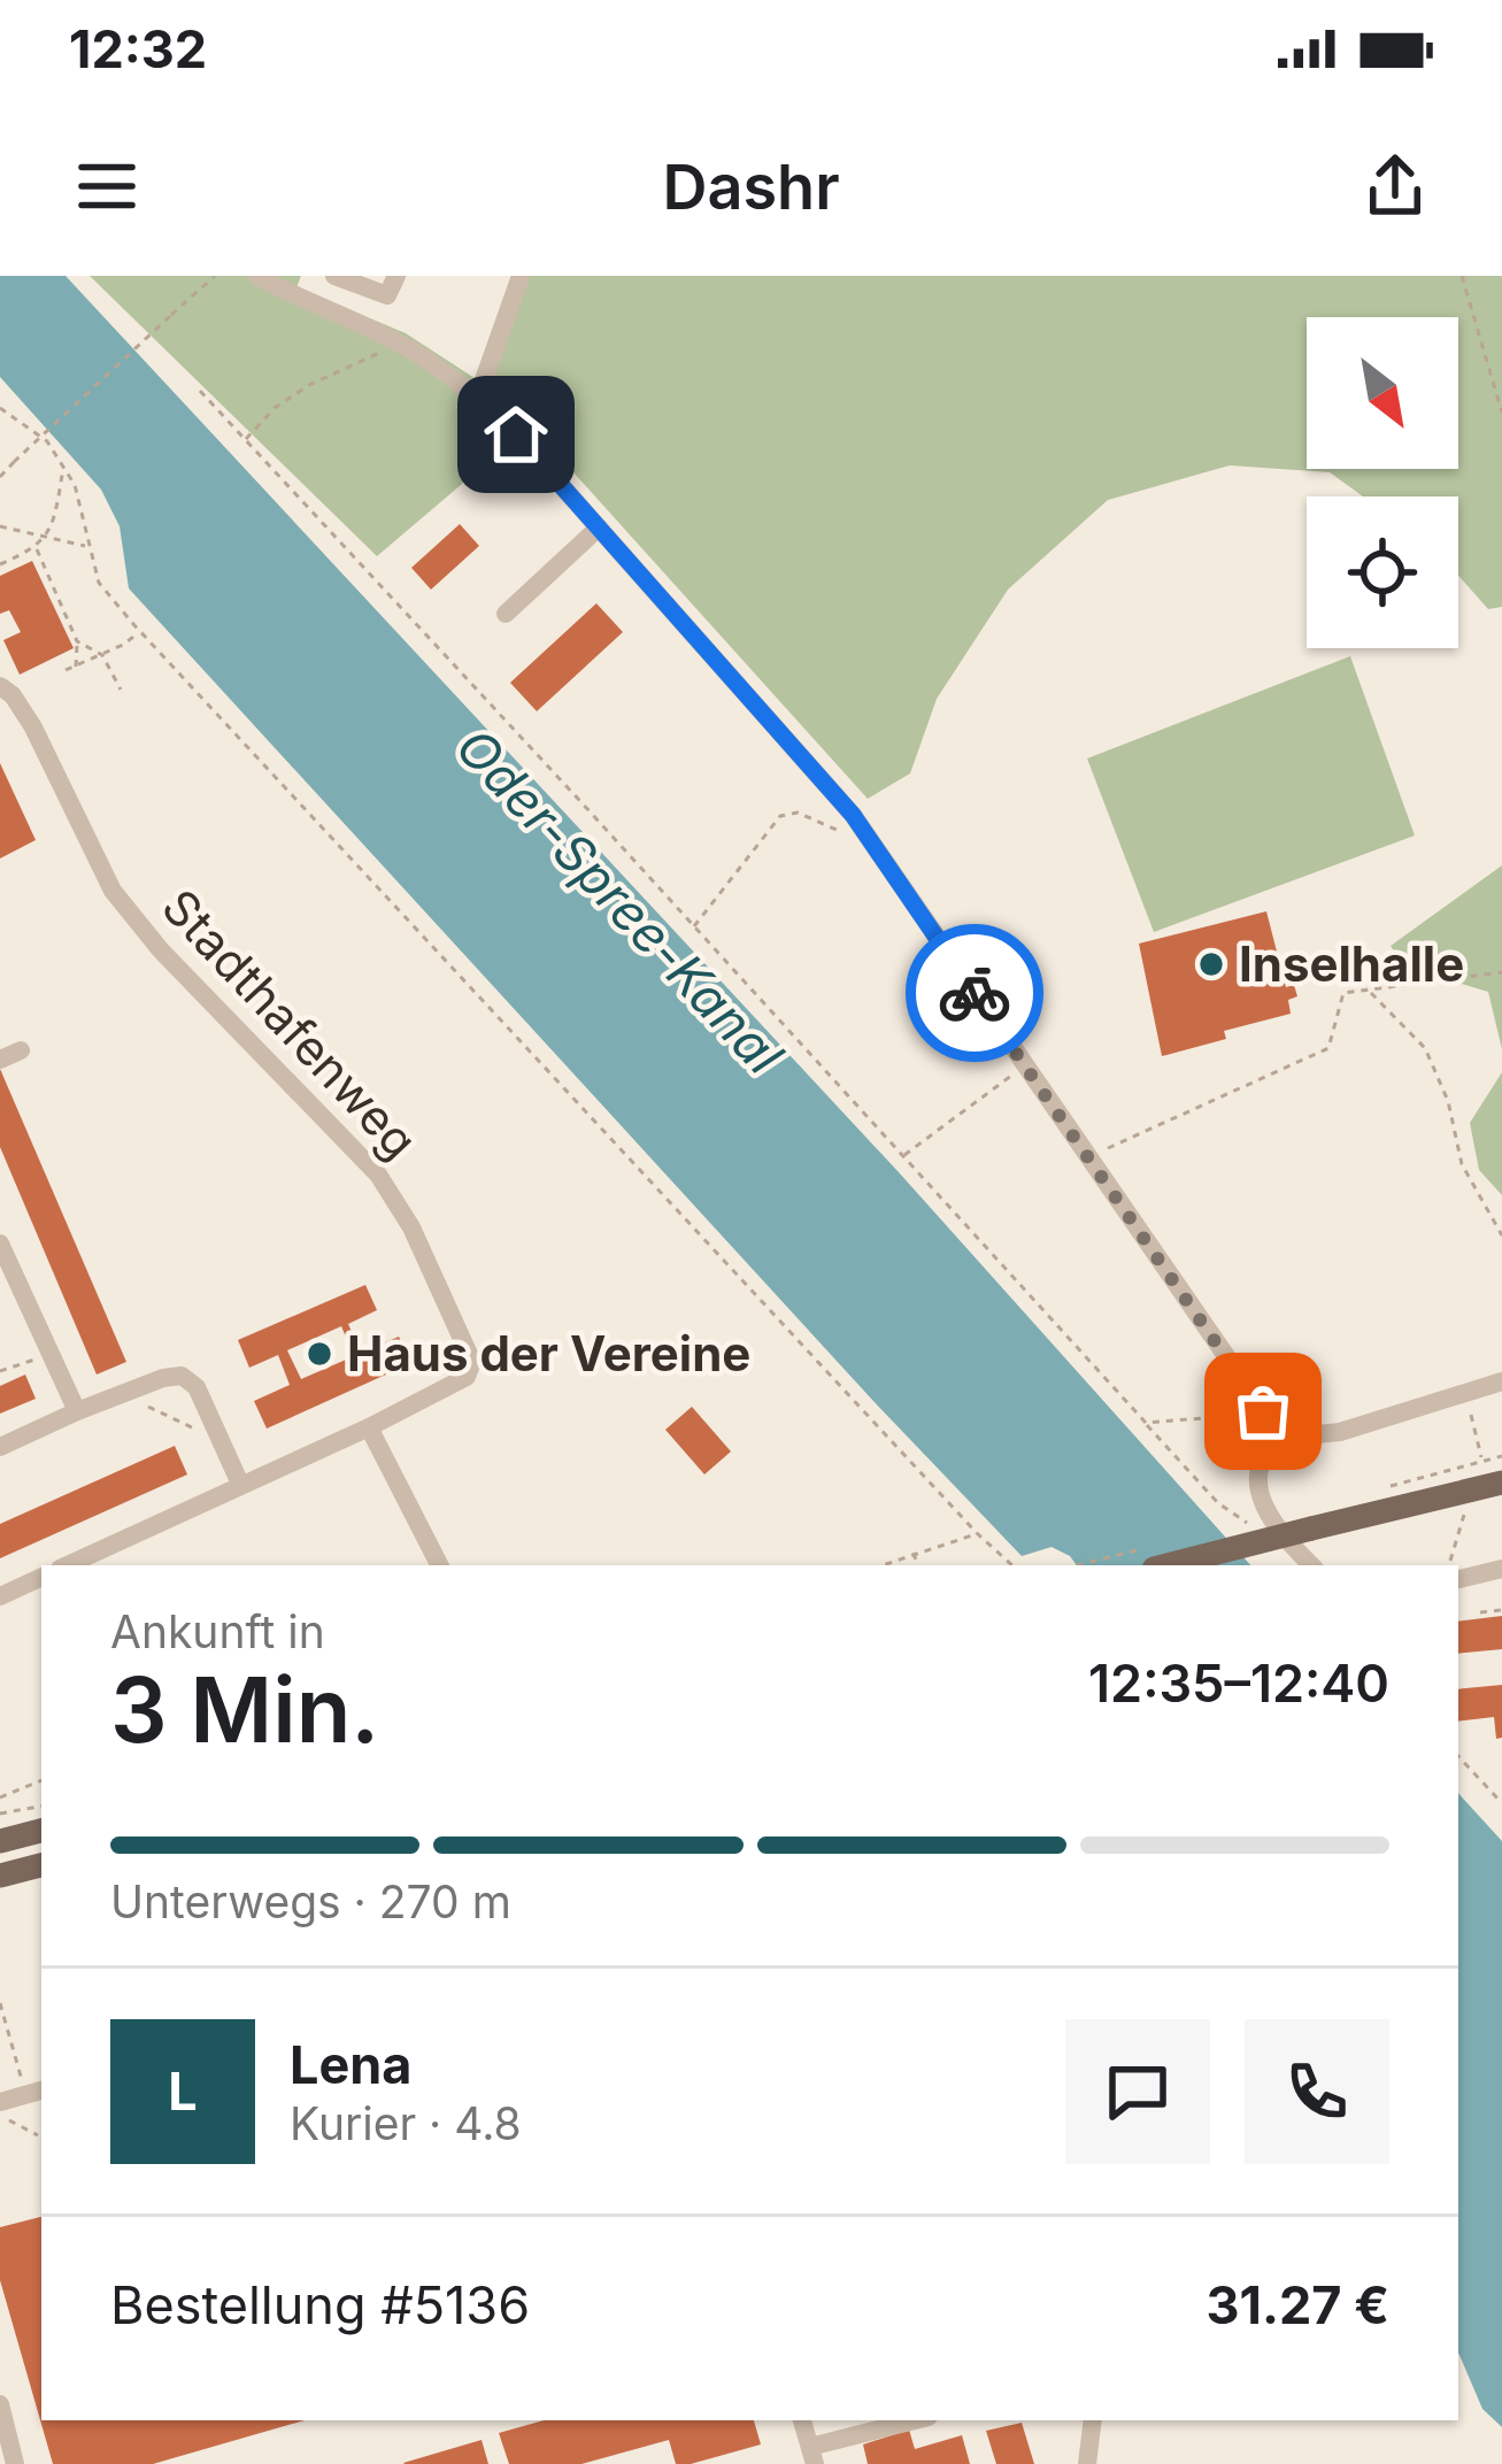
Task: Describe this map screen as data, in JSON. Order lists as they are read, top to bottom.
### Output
{
  "streets": {
    "street": ["Stadthafenweg"]
  },
  "water": ["Oder-Spree-Kanal"],
  "places": ["Inselhalle", "Haus der Vereine"],
  "north": "bottom right",
  "page": {
    "status": "12:32",
    "header": "Dashr",
    "heading": ["3 Min.", "Ankunft in", "12:35–12:40"],
    "panel": [
      "Lena",
      "Kurier · 4.8",
      "Bestellung #5136",
      "31.27 €"
    ],
    "bar": "Unterwegs · 270 m",
    "round": "L"
  }
}
